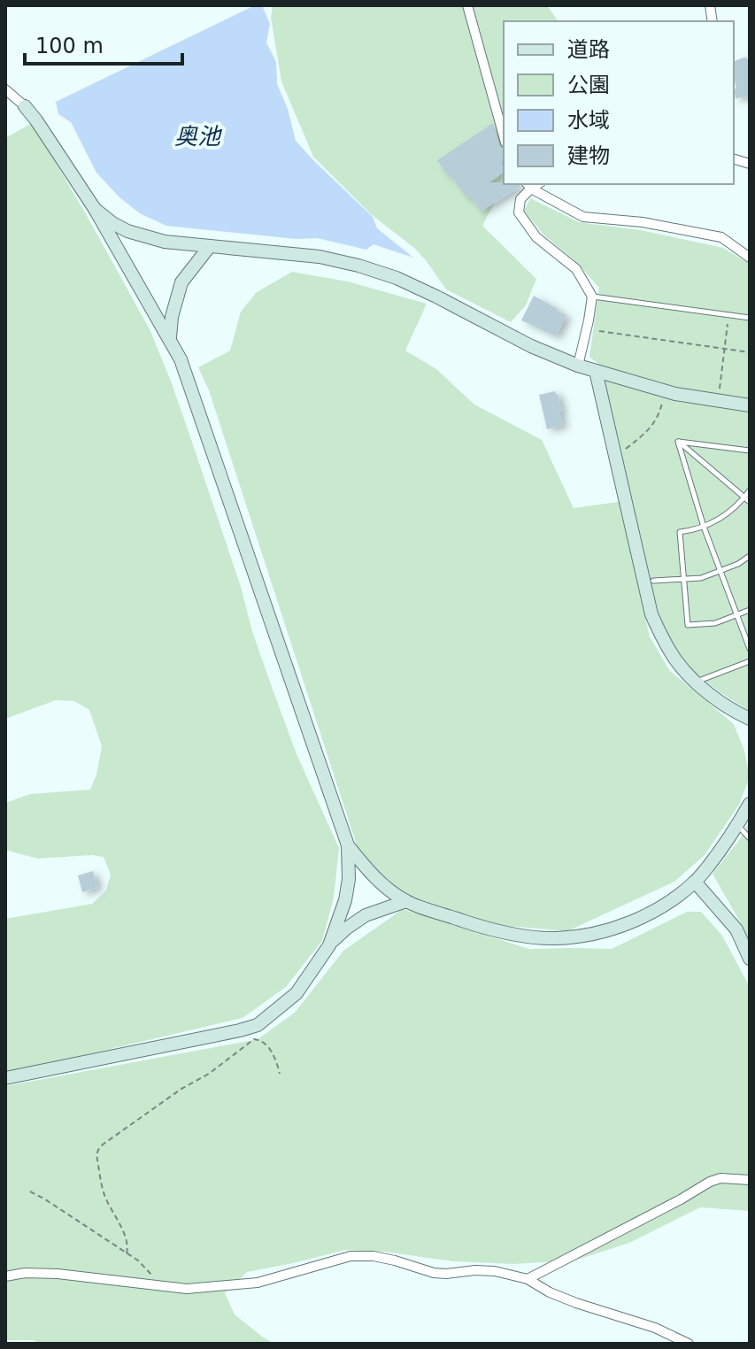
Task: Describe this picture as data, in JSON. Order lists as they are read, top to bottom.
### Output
{
  "water": ["奥池"],
  "legend": [
    "道路",
    "公園",
    "水域",
    "建物"
  ],
  "scale_bar": "100 m"
}
